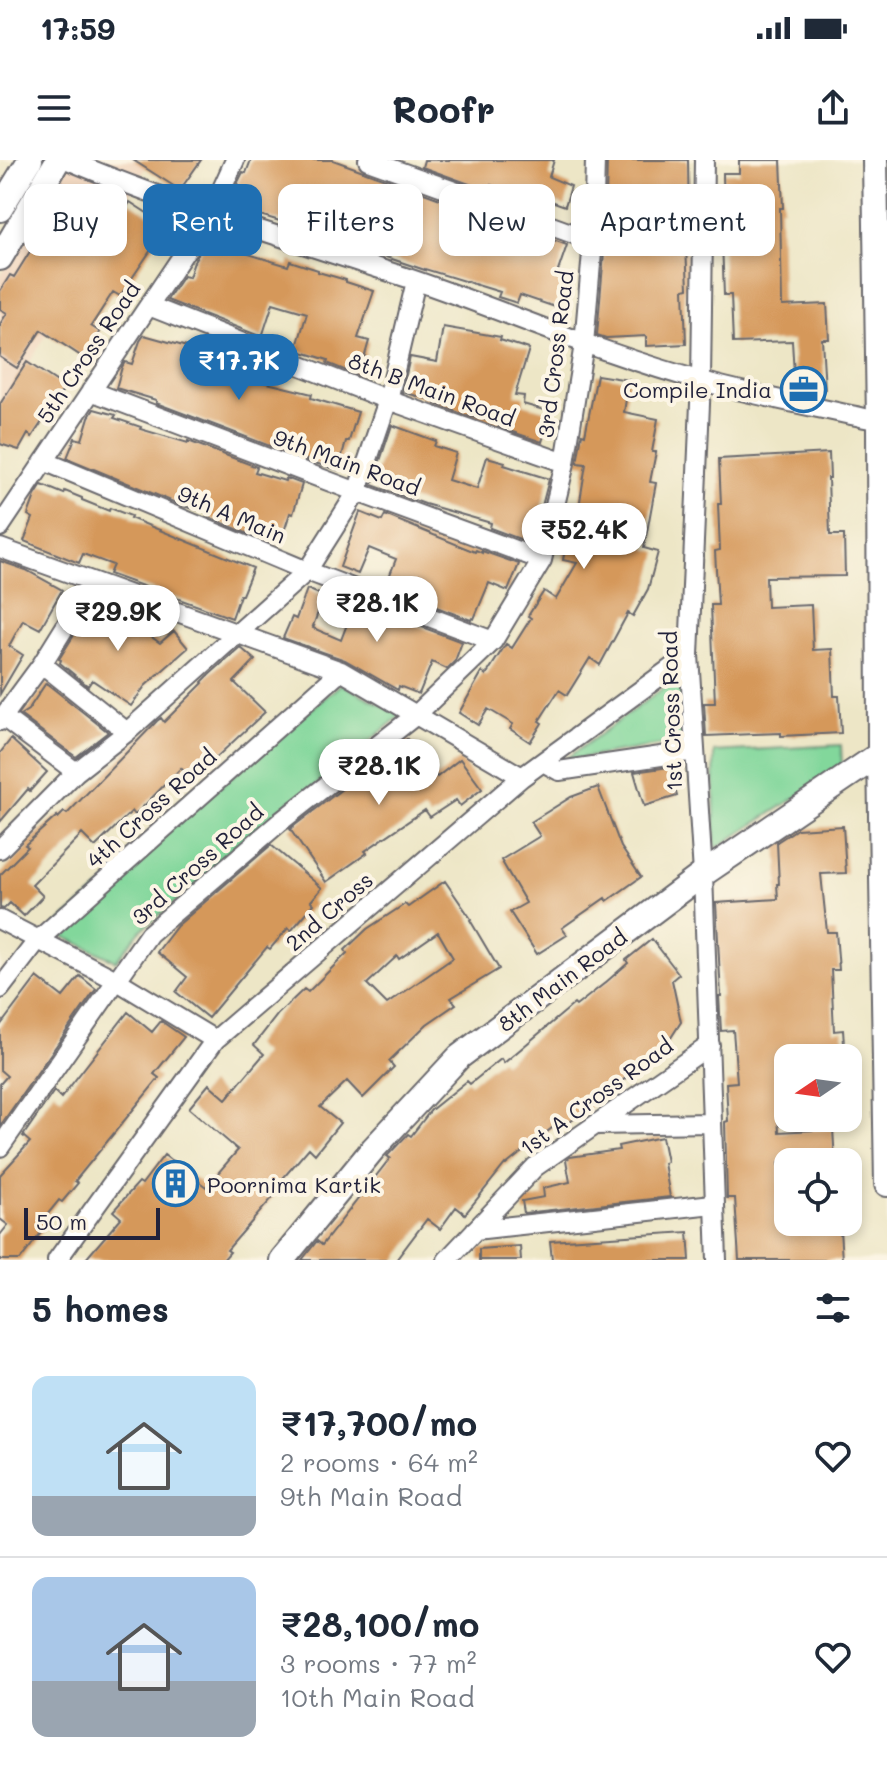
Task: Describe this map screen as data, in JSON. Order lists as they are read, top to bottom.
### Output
{
  "streets": {
    "street": [
      "5th Cross Road",
      "3rd Cross Road",
      "8th B Main Road",
      "9th Main Road",
      "9th A Main",
      "1st Cross Road",
      "4th Cross Road",
      "2nd Cross",
      "8th Main Road",
      "1st A Cross Road"
    ]
  },
  "crossings": [
    ["5th Cross Road", "8th B Main Road"],
    ["5th Cross Road", "9th Main Road"],
    ["5th Cross Road", "9th A Main"],
    ["3rd Cross Road", "8th B Main Road"],
    ["3rd Cross Road", "9th Main Road"],
    ["3rd Cross Road", "9th A Main"],
    ["1st Cross Road", "2nd Cross"],
    ["1st Cross Road", "8th Main Road"],
    ["1st Cross Road", "1st A Cross Road"]
  ],
  "places": {
    "office": ["Compile India"],
    "building": ["Poornima Kartik"]
  },
  "scale_bar": "50 m",
  "north": "left",
  "page": {
    "status": "17:59",
    "header": "Roofr",
    "chip": [
      "Buy",
      "Rent",
      "Filters",
      "New",
      "Apartment"
    ],
    "price": [
      "₹17.7K",
      "₹52.4K",
      "₹28.1K",
      "₹29.9K",
      "₹28.1K"
    ],
    "scale": "50 m",
    "heading": "5 homes",
    "list": [
      {
        "name": "₹17,700/mo",
        "note": "2 rooms · 64 m² · 9th Main Road"
      },
      {
        "name": "₹28,100/mo",
        "note": "3 rooms · 77 m² · 10th Main Road"
      }
    ]
  }
}
